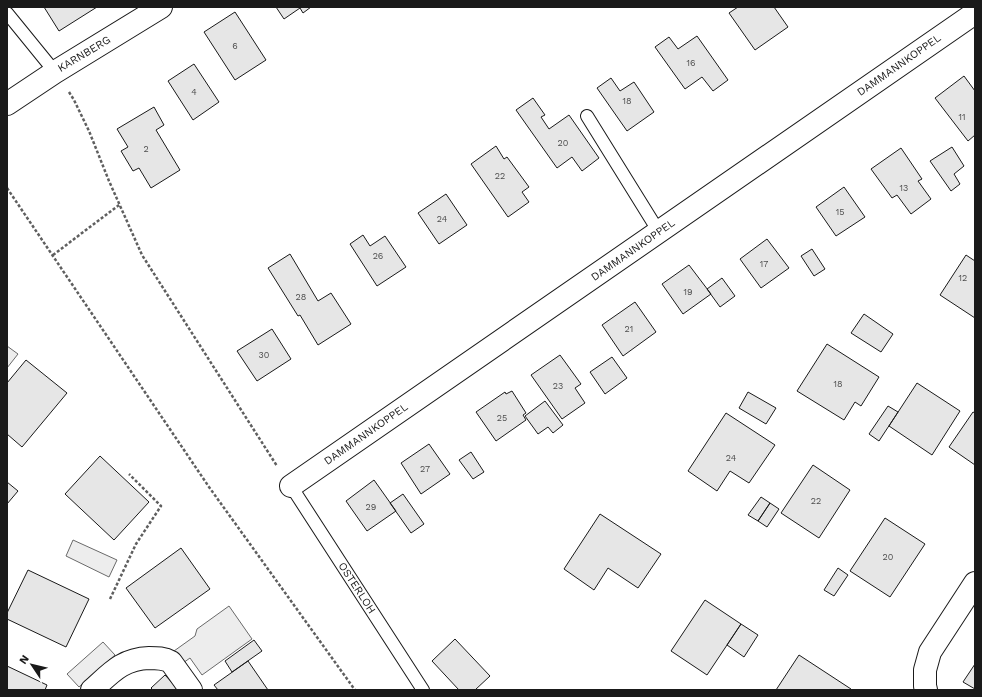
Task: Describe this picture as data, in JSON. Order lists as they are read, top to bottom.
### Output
{
  "streets": {
    "street": ["KARNBERG", "DAMMANNKOPPEL"],
    "lane": ["OSTERLOH"]
  },
  "crossings": [
    ["DAMMANNKOPPEL", "OSTERLOH"]
  ],
  "house_numbers": [
    "6",
    "16",
    "4",
    "18",
    "11",
    "20",
    "2",
    "22",
    "13",
    "15",
    "24",
    "26",
    "17",
    "12",
    "19",
    "28",
    "21",
    "30",
    "18",
    "23",
    "25",
    "24",
    "27",
    "22",
    "29",
    "20"
  ],
  "north": "top left"
}
